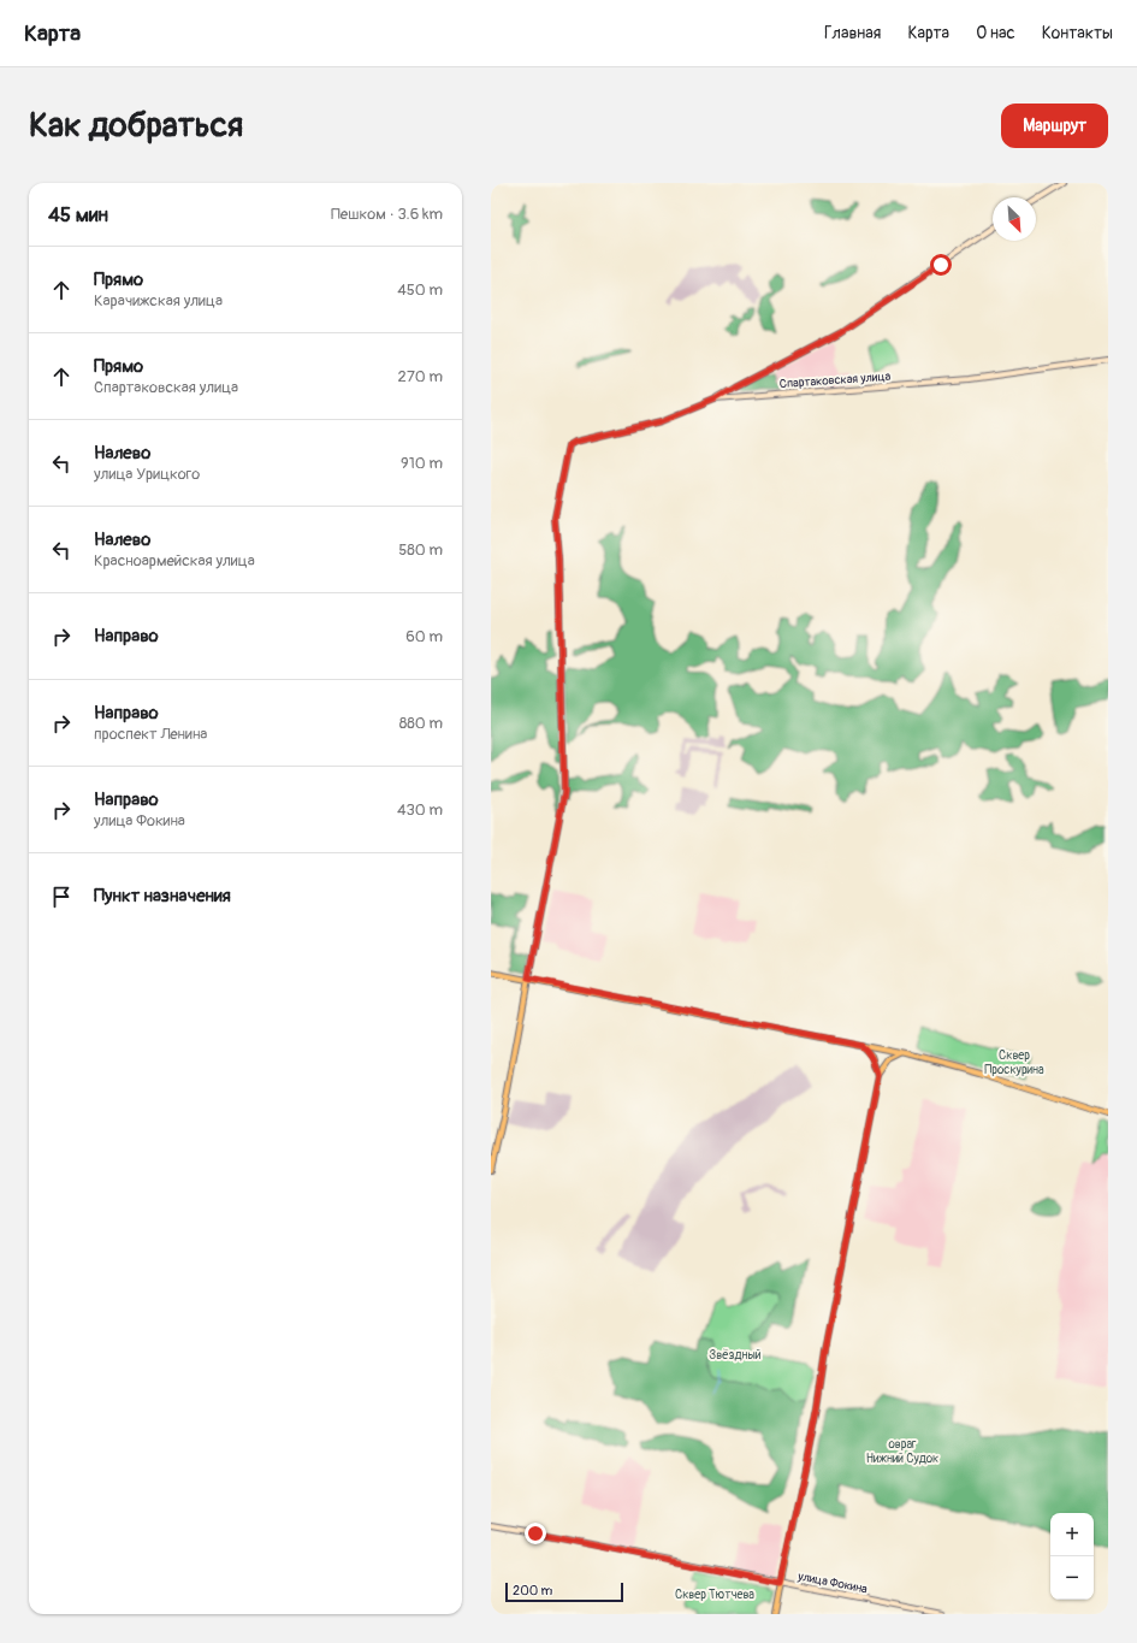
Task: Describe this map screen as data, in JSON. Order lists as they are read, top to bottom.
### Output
{
  "streets": {
    "main road": ["Спартаковская улица", "улица Фокина"]
  },
  "parks": [
    "Сквер Проскурина",
    "Звёздный",
    "овраг Нижний Судок",
    "Сквер Тютчева"
  ],
  "scale_bar": "200 m",
  "north": "bottom right",
  "page": {
    "header": "Карта",
    "nav": [
      "Главная",
      "Карта",
      "О нас",
      "Контакты"
    ],
    "buttons": "Маршрут",
    "title": "Как добраться",
    "heading": ["45 мин", "Пешком · 3.6 km"],
    "list": [
      ["Прямо", "Карачижская улица", "450 m"],
      ["Прямо", "Спартаковская улица", "270 m"],
      ["Налево", "улица Урицкого", "910 m"],
      ["Налево", "Красноармейская улица", "580 m"],
      ["Направо", "60 m"],
      ["Направо", "проспект Ленина", "880 m"],
      ["Направо", "улица Фокина", "430 m"],
      "Пункт назначения"
    ],
    "map_buttons": ["+", "−"],
    "scale": "200 m"
  }
}
